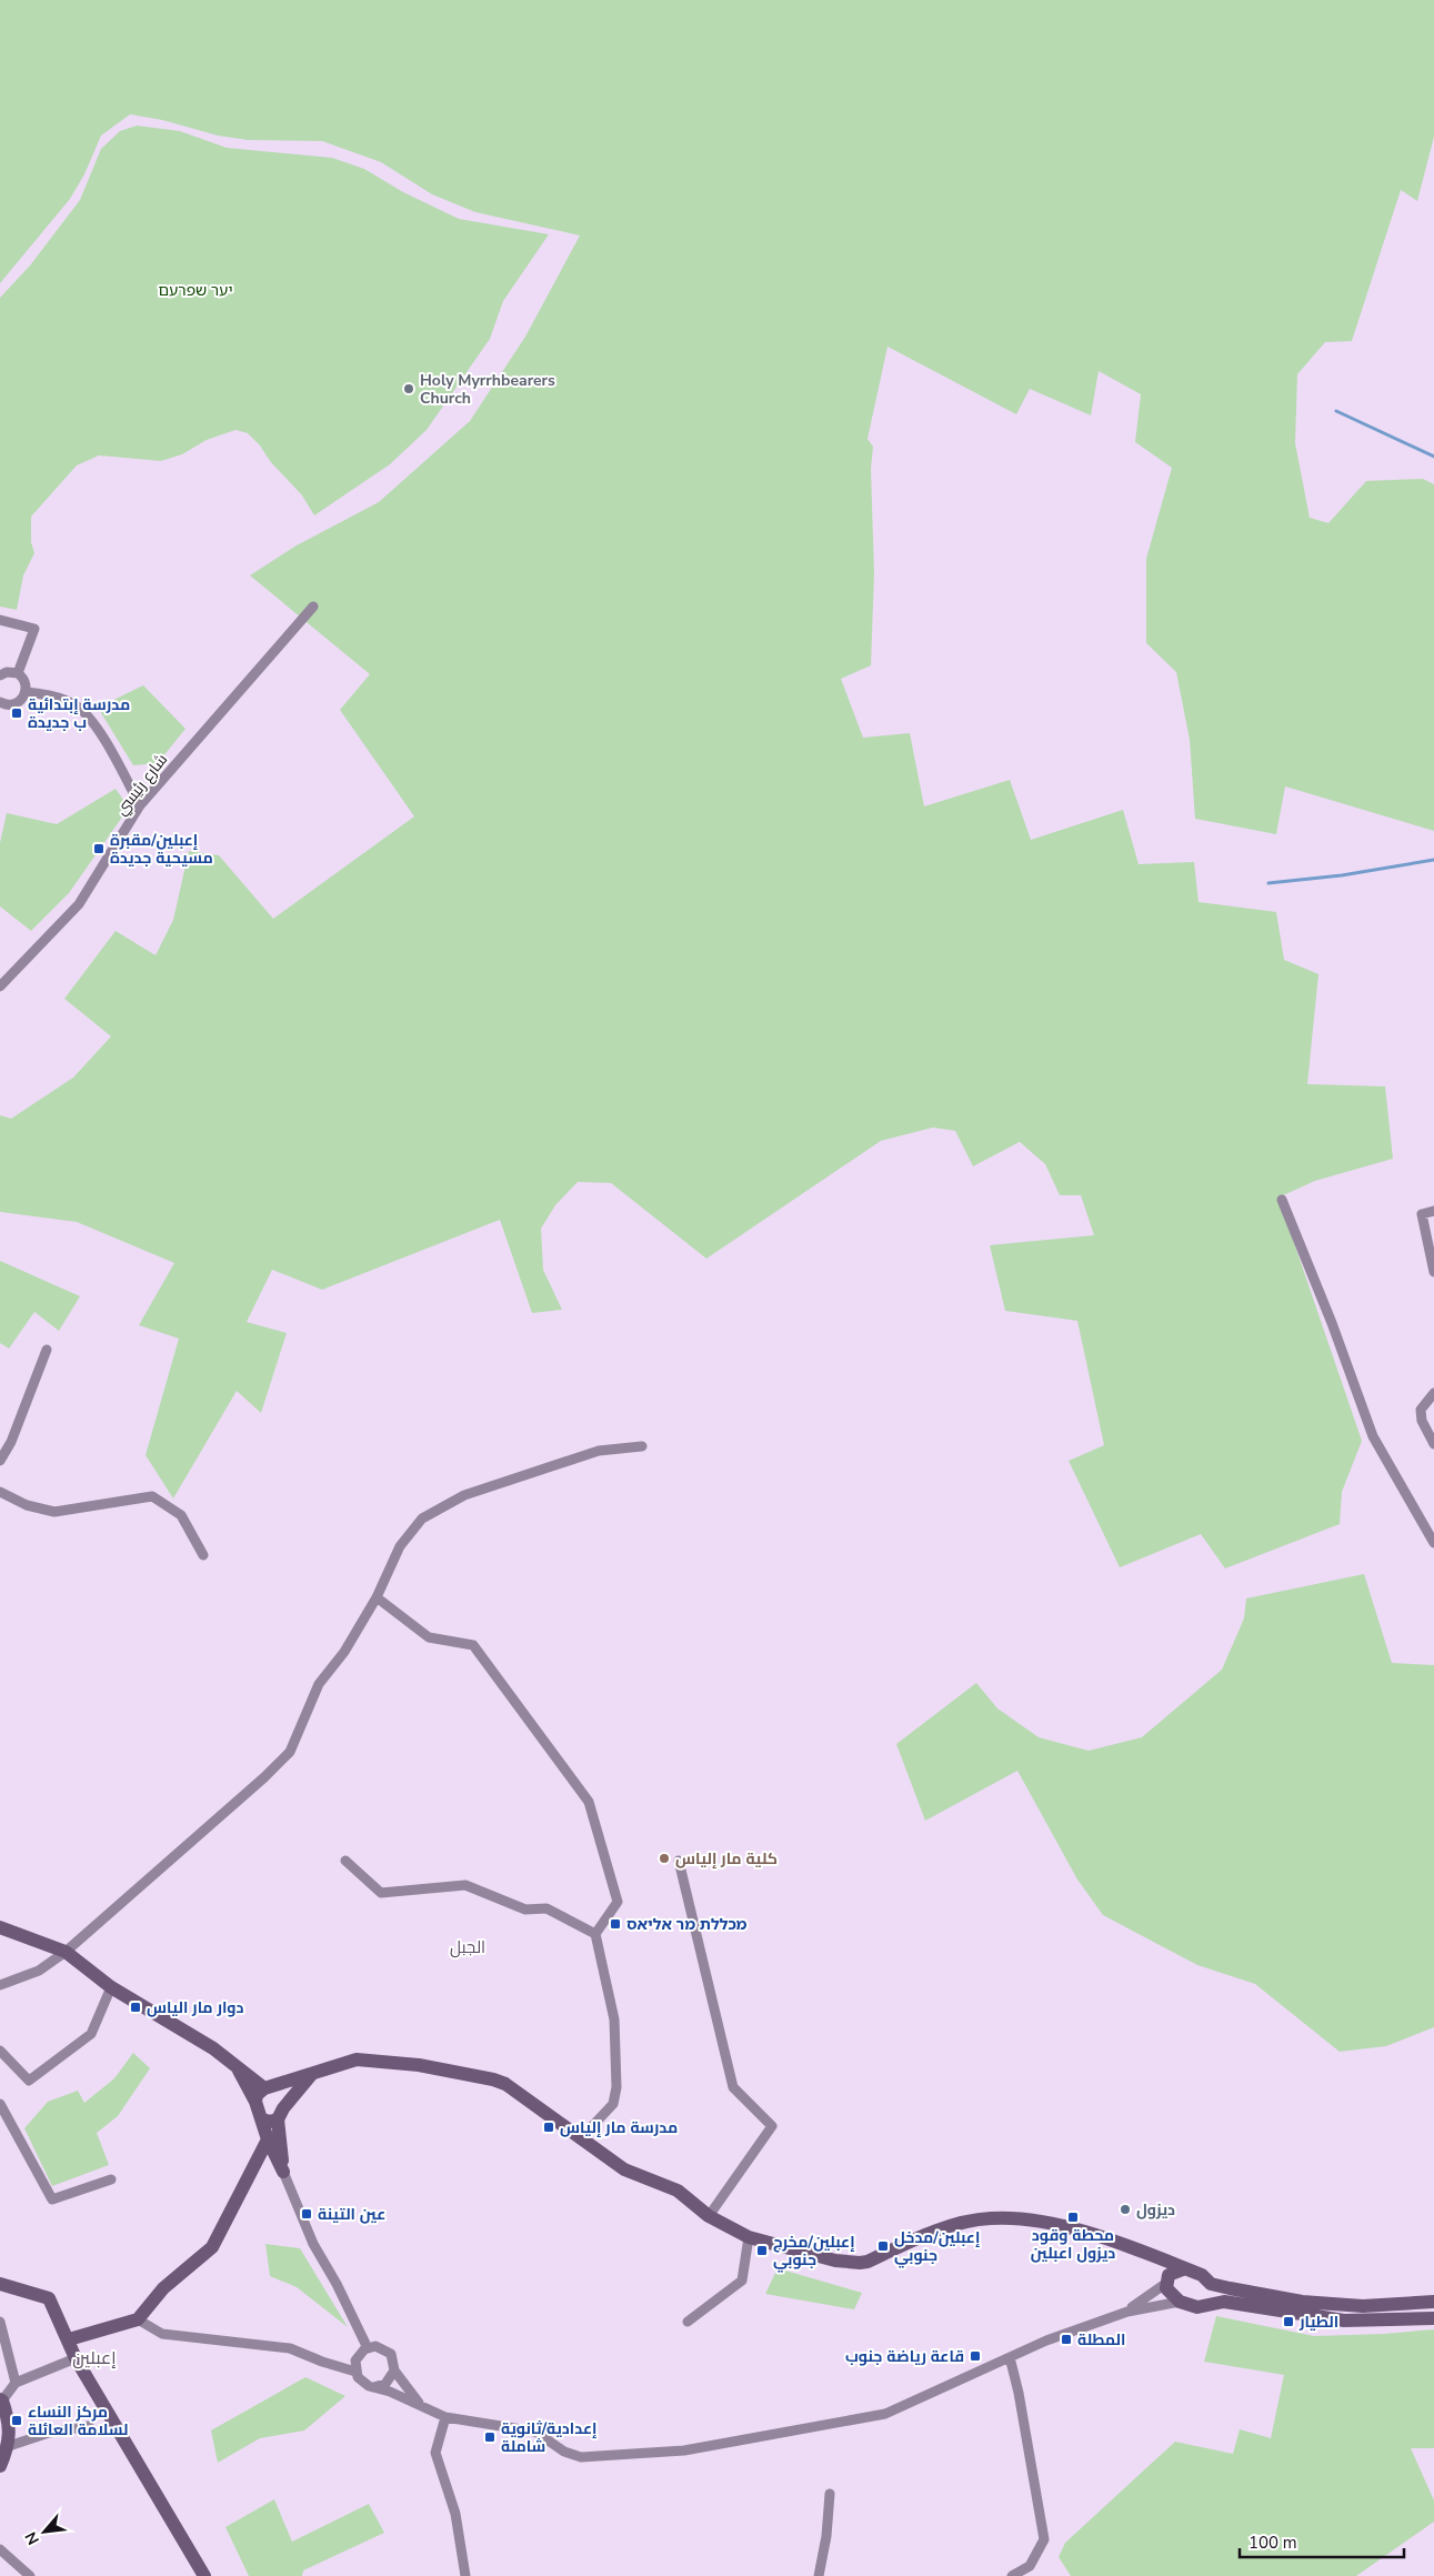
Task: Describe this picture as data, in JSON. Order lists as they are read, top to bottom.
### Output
{
  "streets": {
    "street": ["شارع رئيسي"]
  },
  "districts": ["الجبل", "إعبلين"],
  "parks": ["יער שפרעם"],
  "places": {
    "other": ["Holy Myrrhbearers Church", "كلية مار إلياس", "ديزول"],
    "transit": [
      "مدرسة إبتدائية ب جديدة",
      "إعبلين/مقبرة مسيحية جديدة",
      "מכללת מר אליאס",
      "دوار مار الياس",
      "مدرسة مار إلياس",
      "عين التينة",
      "محطة وقود ديزول اعبلين",
      "إعبلين/مدخل جنوبي",
      "إعبلين/مخرج جنوبي",
      "الطيار",
      "المطلة",
      "قاعة رياضة جنوب",
      "مركز النساء لسلامة العائلة",
      "إعدادية/ثانوية شاملة"
    ]
  },
  "scale_bar": "100 m",
  "north": "bottom left"
}
